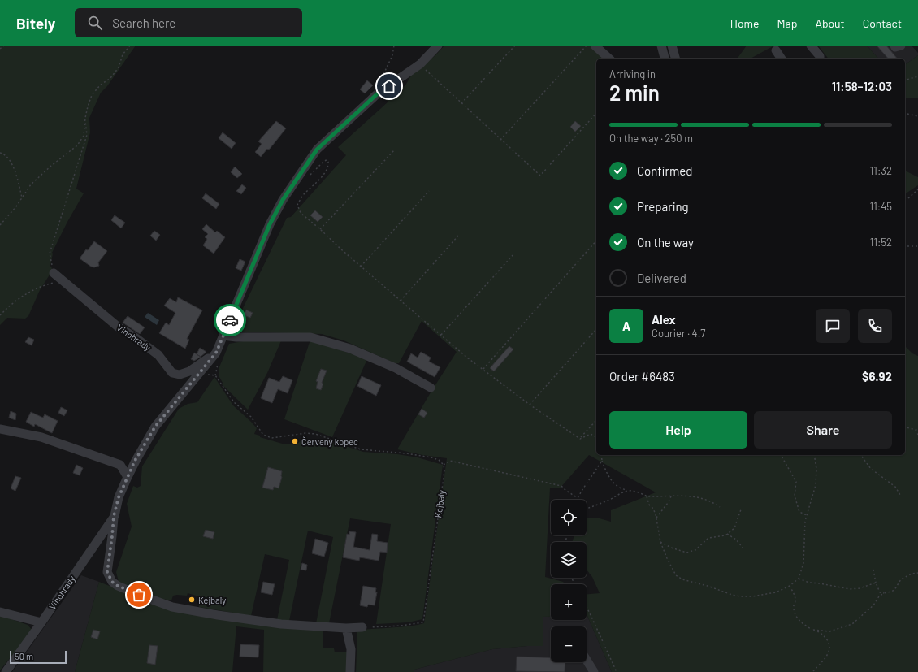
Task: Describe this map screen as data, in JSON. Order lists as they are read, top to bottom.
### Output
{
  "streets": {
    "street": ["Vinohrady"],
    "path": ["Kejbaly"]
  },
  "places": ["Červený kopec", "Kejbaly"],
  "scale_bar": "50 m",
  "page": {
    "header": "Bitely",
    "search": "Search here",
    "nav": [
      "Home",
      "Map",
      "About",
      "Contact"
    ],
    "heading": ["2 min", "Arriving in", "11:58–12:03"],
    "panel": [
      "Alex",
      "Courier · 4.7",
      "Order #6483",
      "$6.92"
    ],
    "bar": "On the way · 250 m",
    "list": [
      ["Confirmed", "11:32"],
      ["Preparing", "11:45"],
      ["On the way", "11:52"],
      "Delivered"
    ],
    "round": "A",
    "buttons": ["Help", "Share"],
    "map_buttons": ["+", "−"],
    "scale": "50 m"
  }
}
